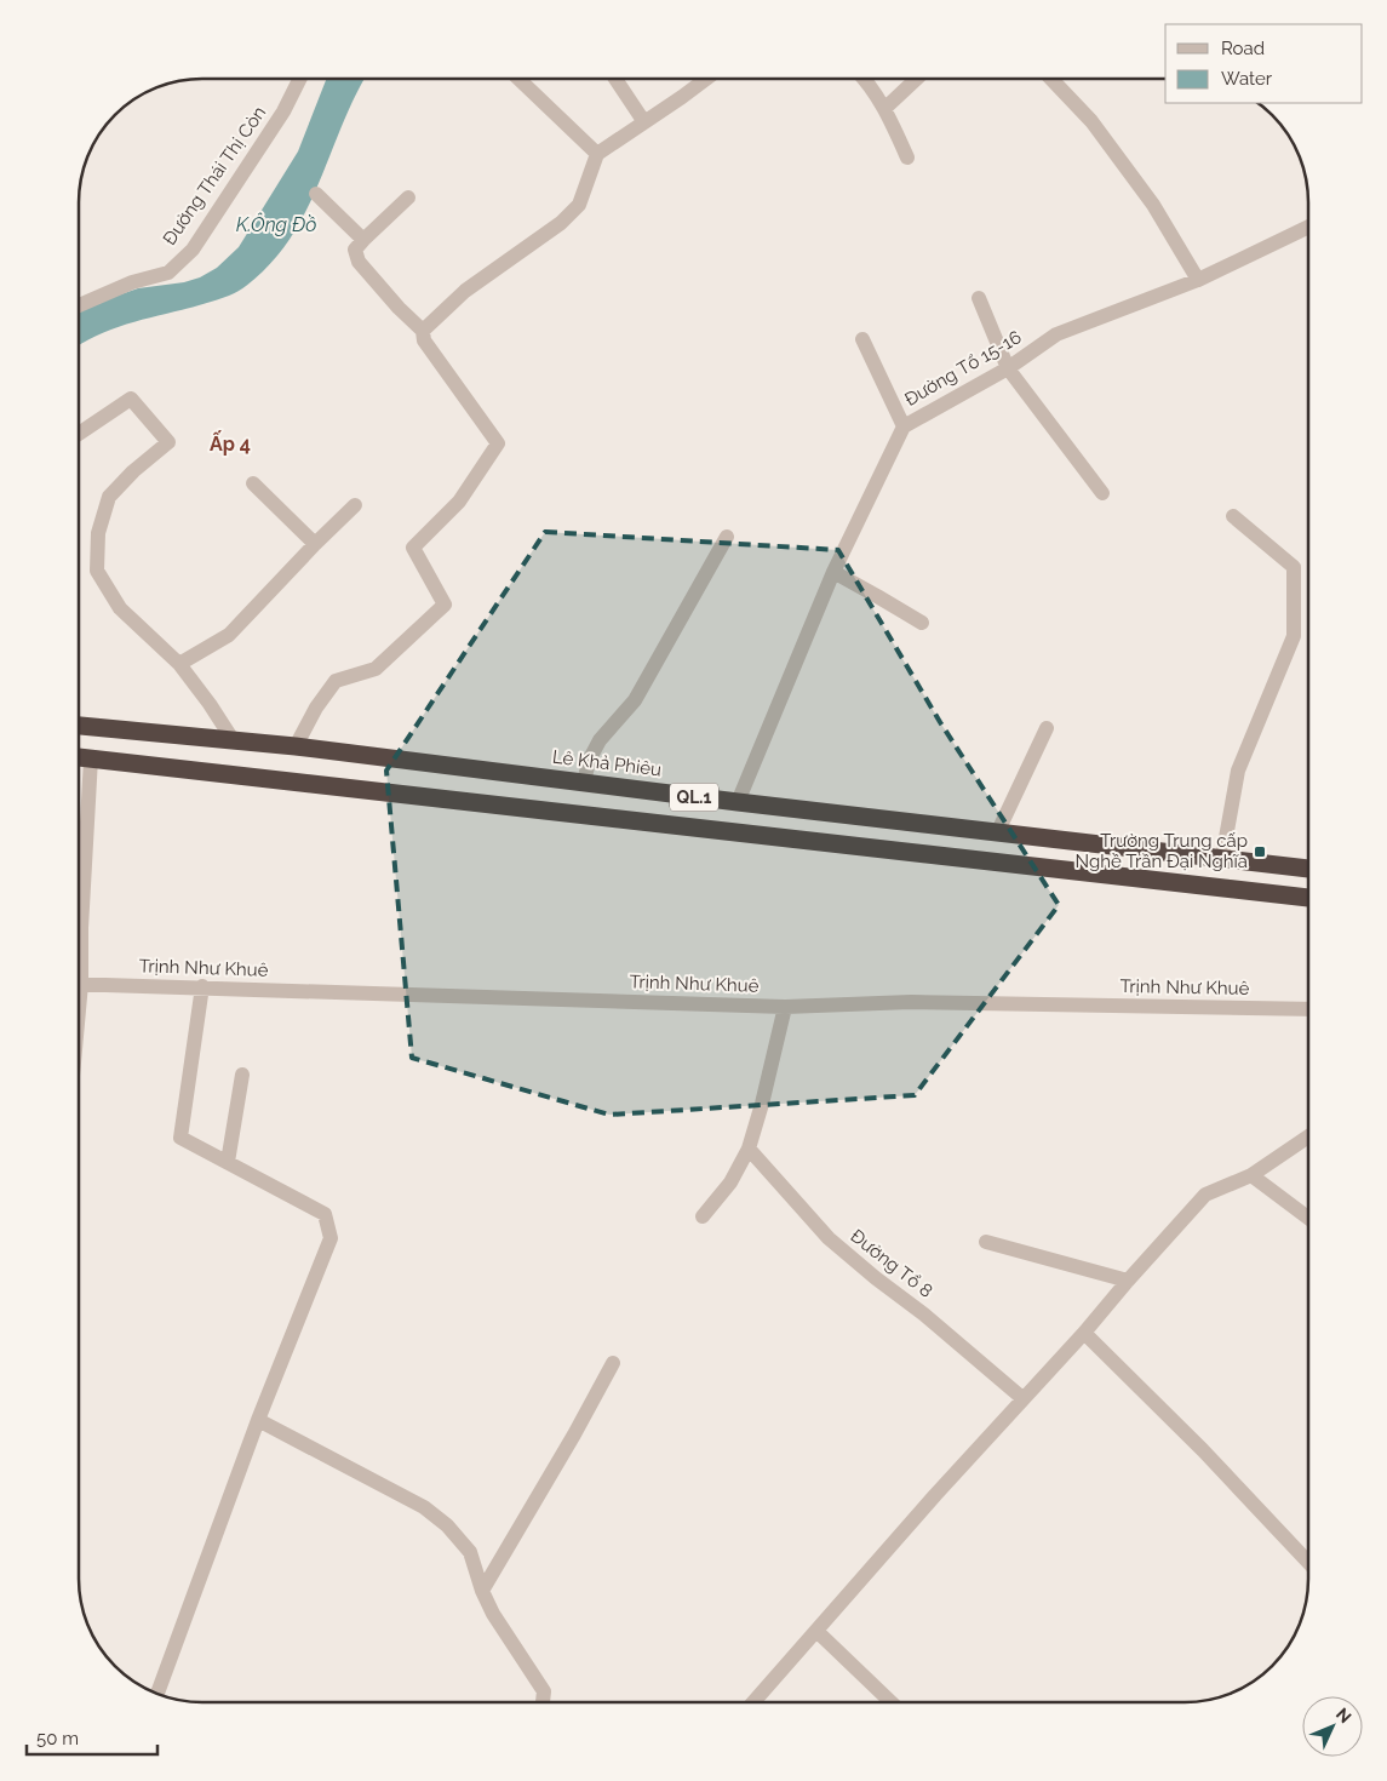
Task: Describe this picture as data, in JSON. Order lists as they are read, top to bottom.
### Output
{
  "streets": {
    "highway": ["Lê Khả Phiêu", "QL.1"],
    "street": [
      "Đường Thái Thị Còn",
      "Đường Tổ 15-16",
      "Trịnh Như Khuê",
      "Đường Tổ 8"
    ]
  },
  "crossings": [
    ["Đường Tổ 15-16", "Lê Khả Phiêu"]
  ],
  "districts": ["Ấp 4"],
  "water": ["K.Ông Đồ"],
  "places": {
    "transit": ["Trường Trung cấp Nghề Trần Đại Nghĩa"]
  },
  "legend": ["Road", "Water"],
  "scale_bar": "50 m",
  "north": "top right"
}
